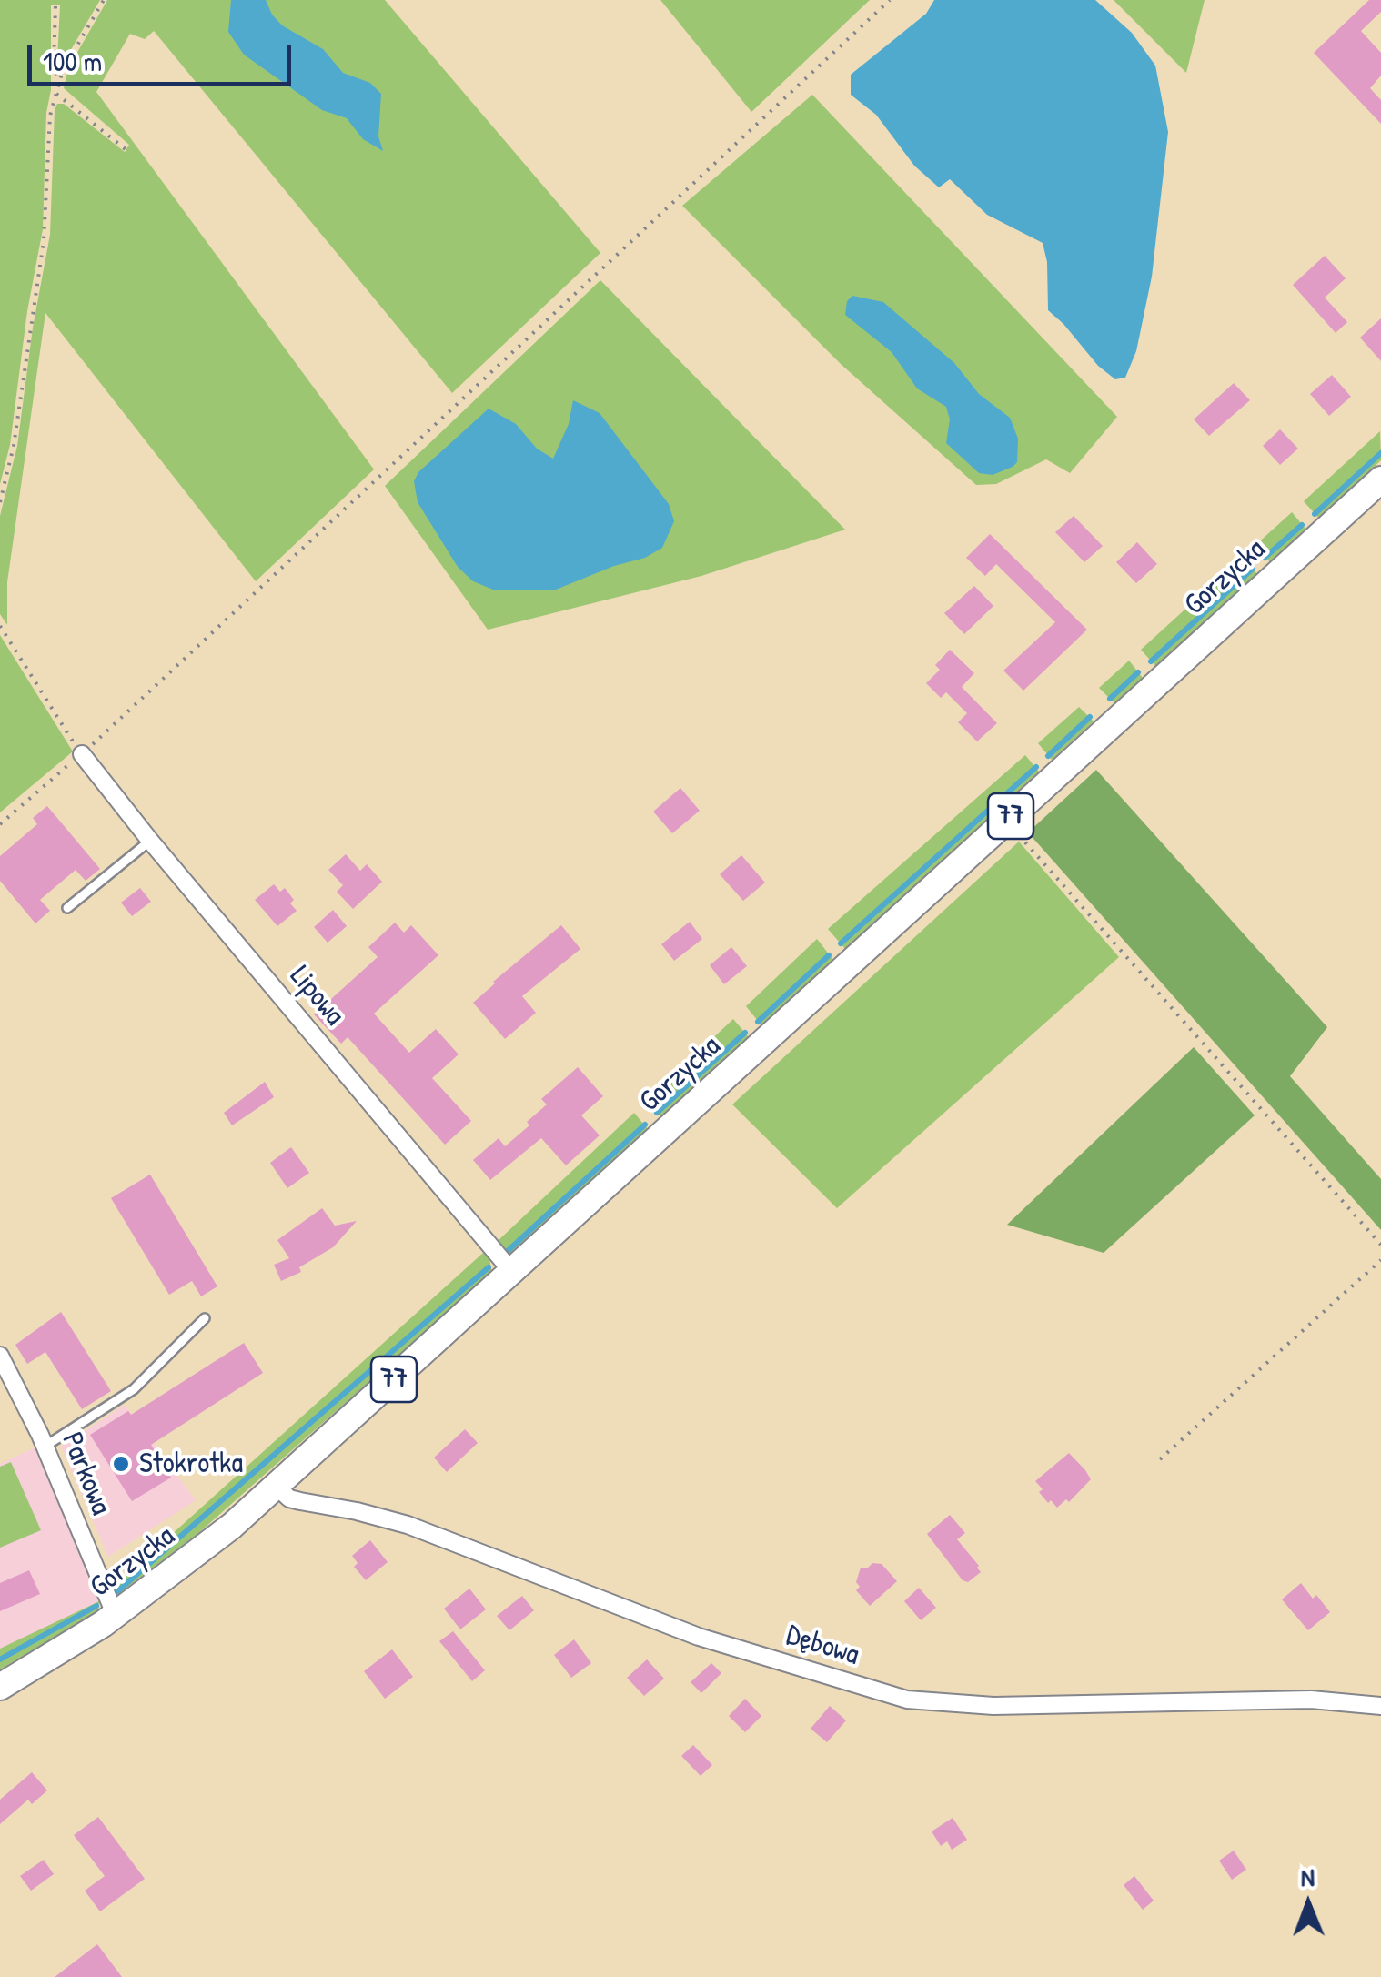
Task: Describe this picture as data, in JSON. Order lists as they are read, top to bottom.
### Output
{
  "streets": {
    "main road": ["Gorzycka", "77"],
    "street": ["Lipowa", "Parkowa", "Dębowa"]
  },
  "crossings": [
    ["Gorzycka", "Lipowa"],
    ["Gorzycka", "Parkowa"],
    ["Gorzycka", "Dębowa"]
  ],
  "places": ["Stokrotka"],
  "scale_bar": "100 m",
  "north": "top"
}
